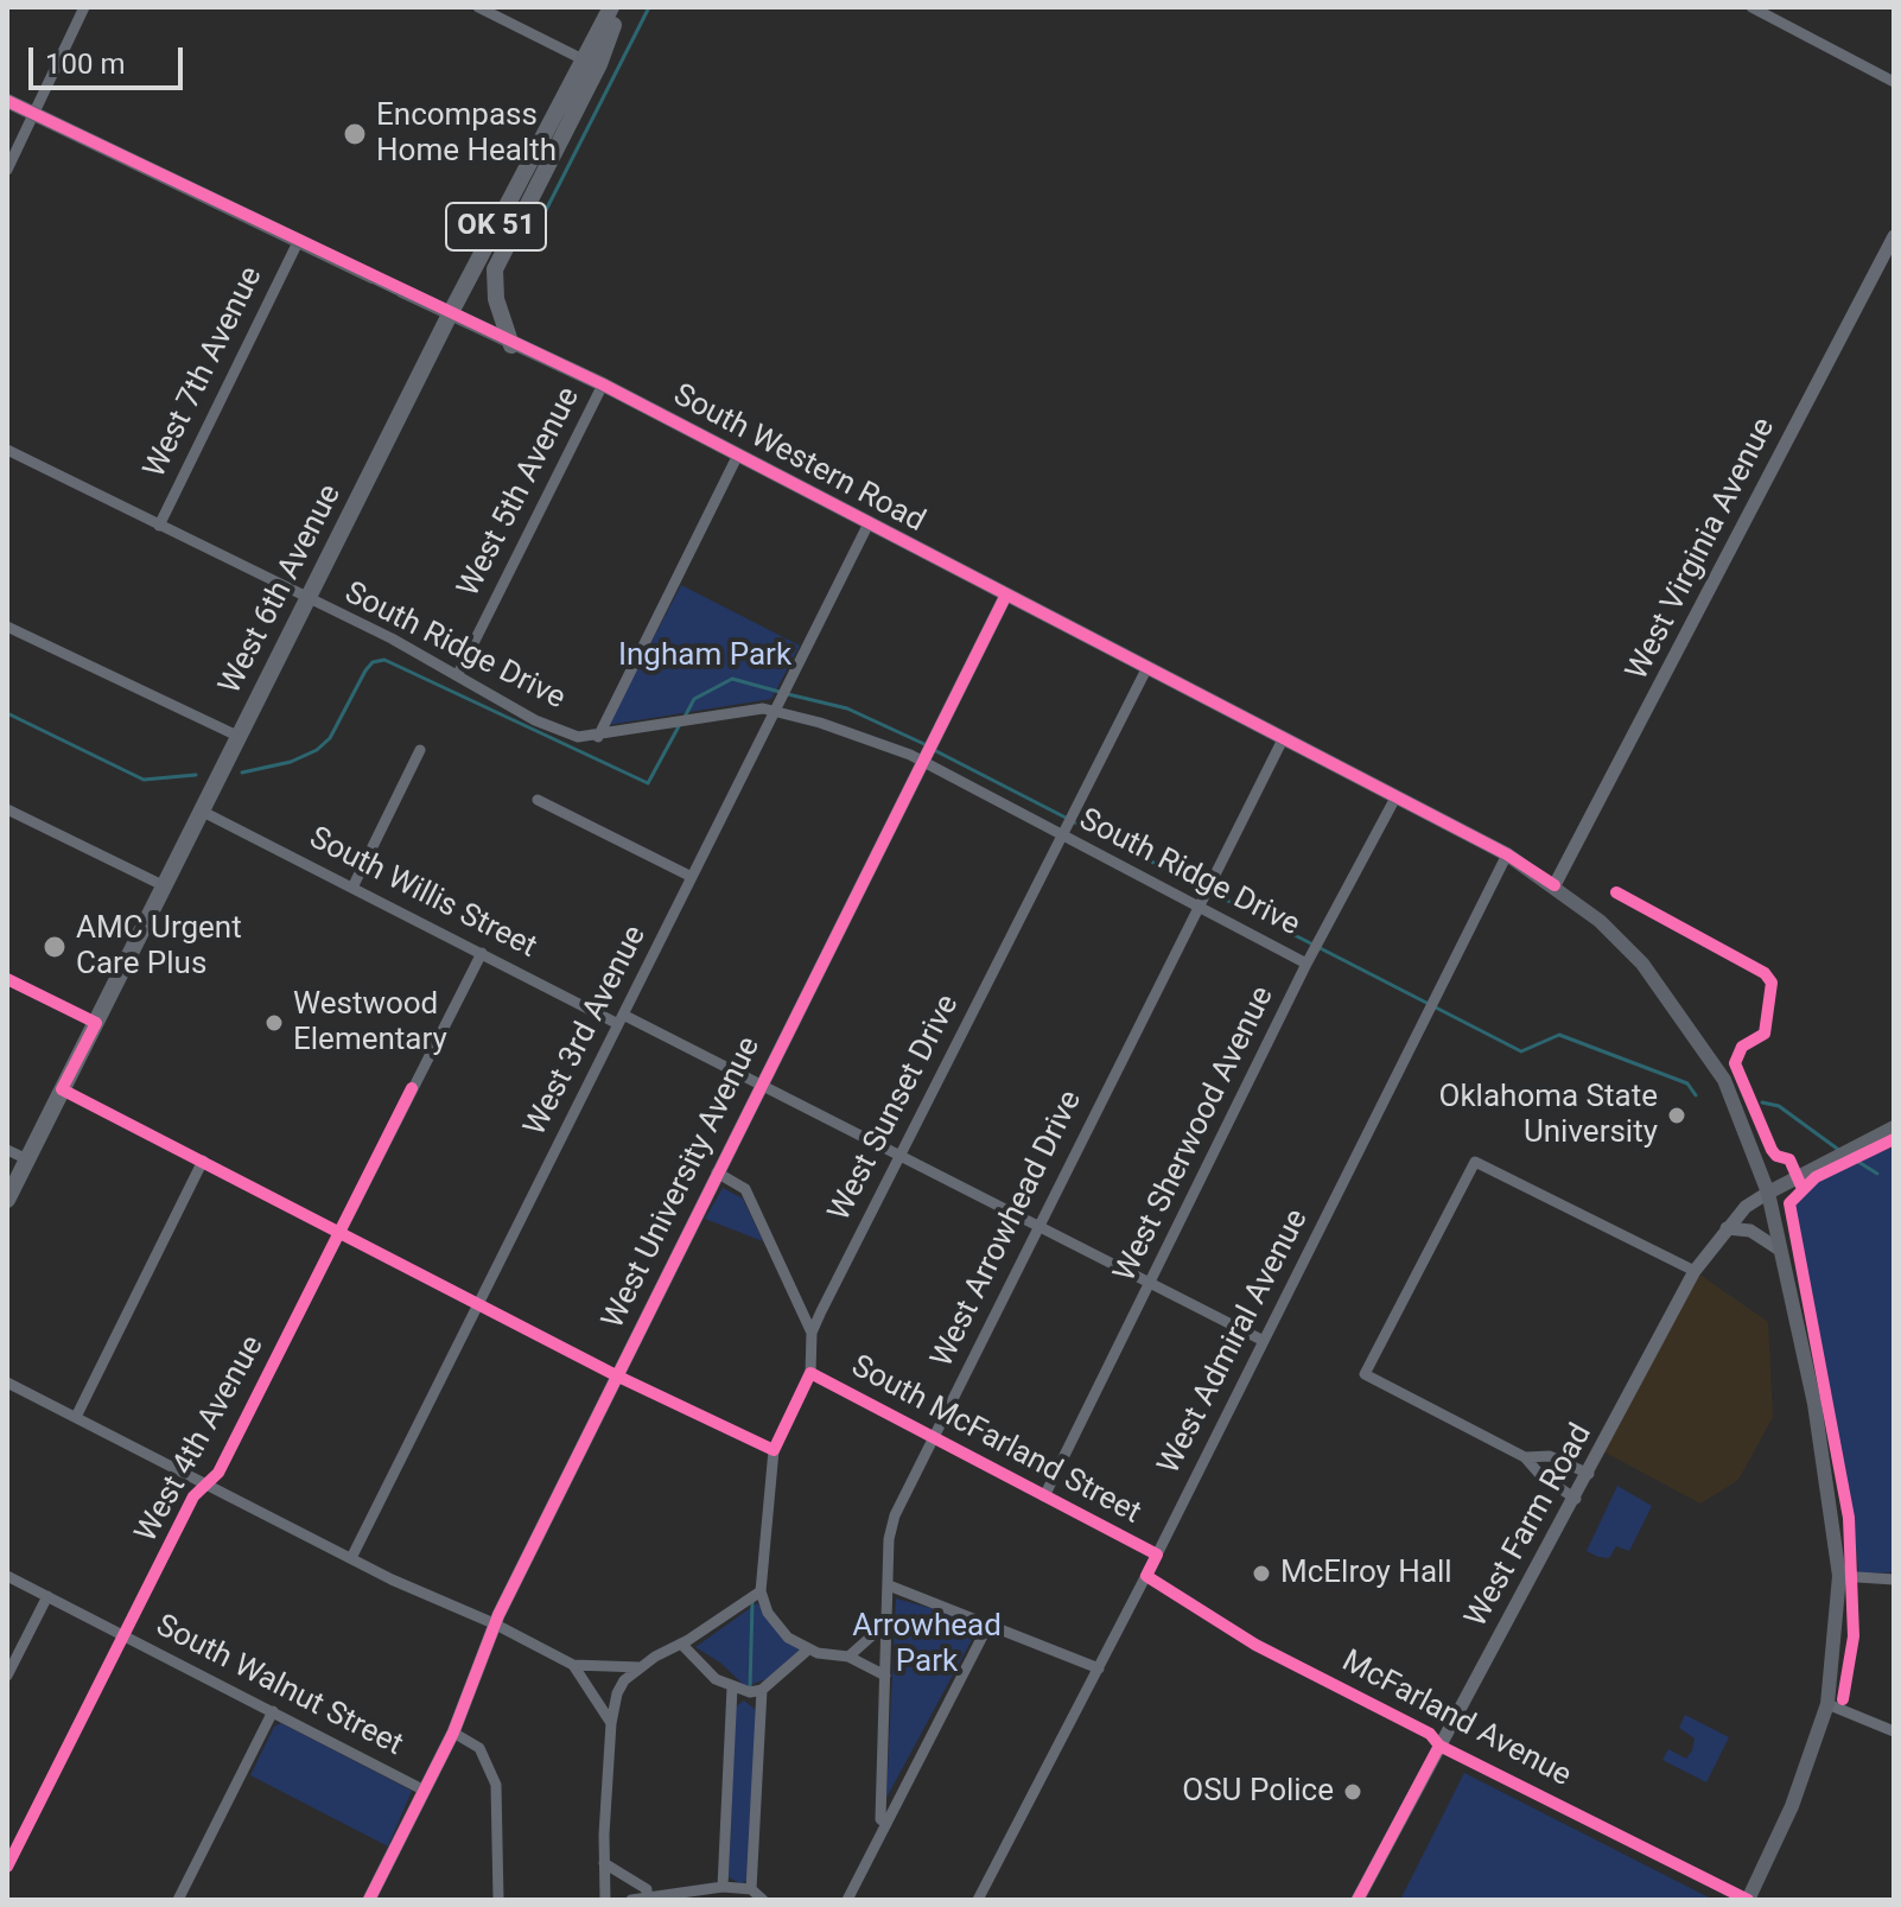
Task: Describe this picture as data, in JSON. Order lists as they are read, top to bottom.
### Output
{
  "streets": {
    "highway": ["OK 51", "West 6th Avenue"],
    "main road": ["South Western Road"],
    "street": [
      "West 7th Avenue",
      "West 5th Avenue",
      "West Virginia Avenue",
      "South Ridge Drive",
      "South Willis Street",
      "West 3rd Avenue",
      "West Sunset Drive",
      "West Sherwood Avenue",
      "West University Avenue",
      "West Arrowhead Drive",
      "West Admiral Avenue",
      "West 4th Avenue",
      "South McFarland Street",
      "West Farm Road",
      "South Walnut Street",
      "McFarland Avenue"
    ]
  },
  "crossings": [
    ["West 7th Avenue", "South Western Road"],
    ["West 7th Avenue", "South Ridge Drive"],
    ["South Western Road", "West 5th Avenue"],
    ["South Western Road", "West Virginia Avenue"],
    ["South Western Road", "West 6th Avenue"],
    ["South Western Road", "West 3rd Avenue"],
    ["South Western Road", "West Sunset Drive"],
    ["South Western Road", "West Sherwood Avenue"],
    ["South Western Road", "West University Avenue"],
    ["South Western Road", "West Arrowhead Drive"],
    ["South Western Road", "West Admiral Avenue"],
    ["South Western Road", "West Farm Road"],
    ["South Western Road", "McFarland Avenue"],
    ["West 5th Avenue", "South Ridge Drive"],
    ["West 6th Avenue", "South Ridge Drive"],
    ["West 6th Avenue", "South Willis Street"],
    ["South Ridge Drive", "West 3rd Avenue"],
    ["South Ridge Drive", "West Sunset Drive"],
    ["South Ridge Drive", "West Sherwood Avenue"],
    ["South Ridge Drive", "West University Avenue"],
    ["South Ridge Drive", "West Arrowhead Drive"],
    ["South Willis Street", "West 3rd Avenue"],
    ["South Willis Street", "West Sunset Drive"],
    ["South Willis Street", "West Sherwood Avenue"],
    ["South Willis Street", "West University Avenue"],
    ["South Willis Street", "West Arrowhead Drive"],
    ["South Willis Street", "West Admiral Avenue"],
    ["South Willis Street", "West 4th Avenue"],
    ["West Sunset Drive", "South McFarland Street"],
    ["West Sherwood Avenue", "South McFarland Street"],
    ["West University Avenue", "South Walnut Street"],
    ["West Arrowhead Drive", "South McFarland Street"],
    ["West Admiral Avenue", "South McFarland Street"],
    ["West Admiral Avenue", "McFarland Avenue"],
    ["West 4th Avenue", "South Walnut Street"],
    ["West Farm Road", "McFarland Avenue"]
  ],
  "parks": ["Ingham Park", "Arrowhead Park"],
  "places": [
    "Encompass Home Health",
    "AMC Urgent Care Plus",
    "Westwood Elementary",
    "Oklahoma State University",
    "McElroy Hall",
    "OSU Police"
  ],
  "scale_bar": "100 m"
}
